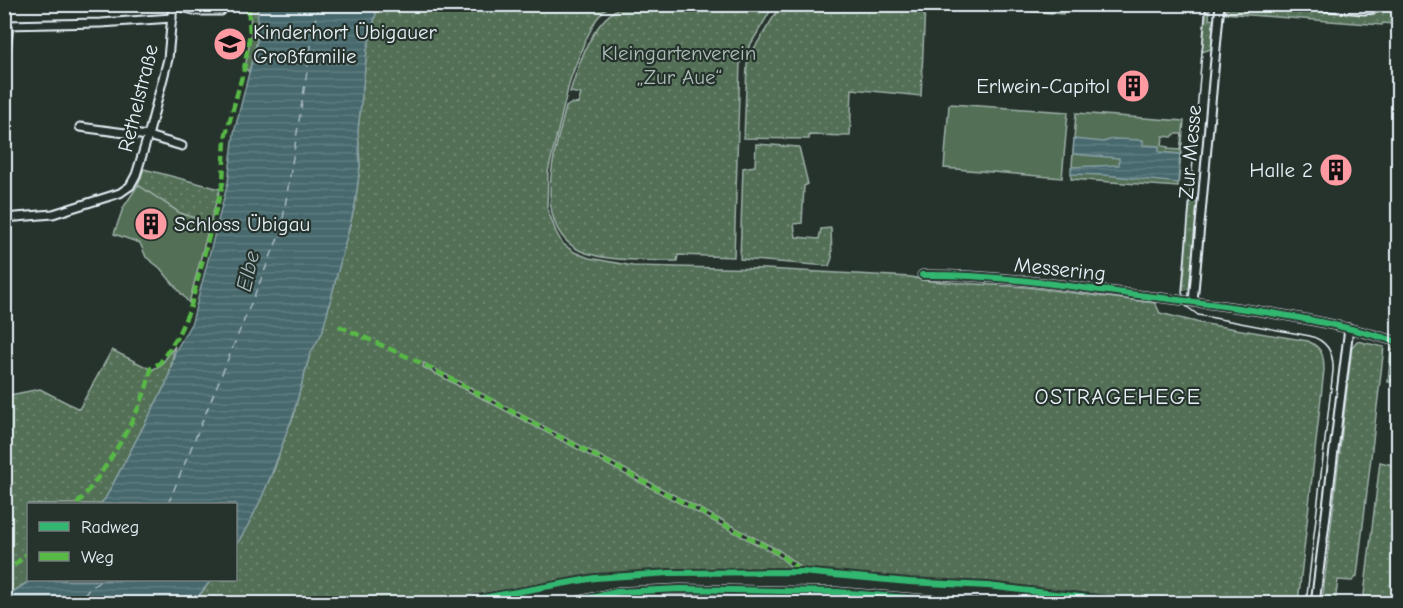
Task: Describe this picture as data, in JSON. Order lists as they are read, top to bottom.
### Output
{
  "streets": {
    "street": ["Rethelstraße", "Zur Messe", "Messering"]
  },
  "crossings": [
    ["Zur Messe", "Messering"]
  ],
  "districts": ["OSTRAGEHEGE"],
  "water": ["Elbe"],
  "parks": ["Kleingartenverein „Zur Aue“"],
  "places": {
    "school or university": ["Kinderhort Übigauer Großfamilie"],
    "building": ["Erlwein-Capitol", "Halle 2", "Schloss Übigau"]
  },
  "legend": ["Radweg", "Weg"]
}
